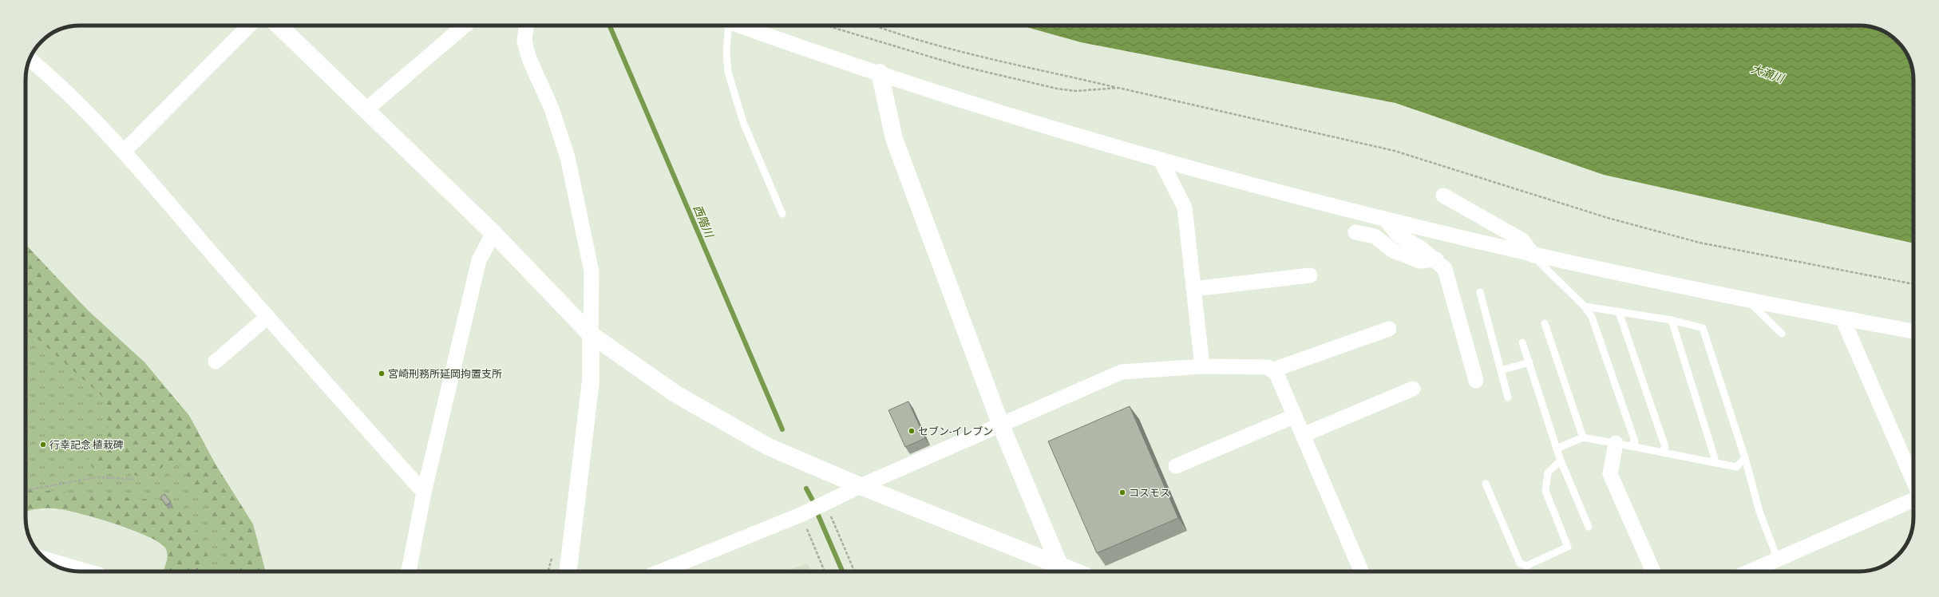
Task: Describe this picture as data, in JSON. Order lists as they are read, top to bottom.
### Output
{
  "water": ["大瀬川", "西階川"],
  "places": [
    "宮崎刑務所延岡拘置支所",
    "セブン-イレブン",
    "行幸記念 植栽碑",
    "コスモス"
  ]
}
